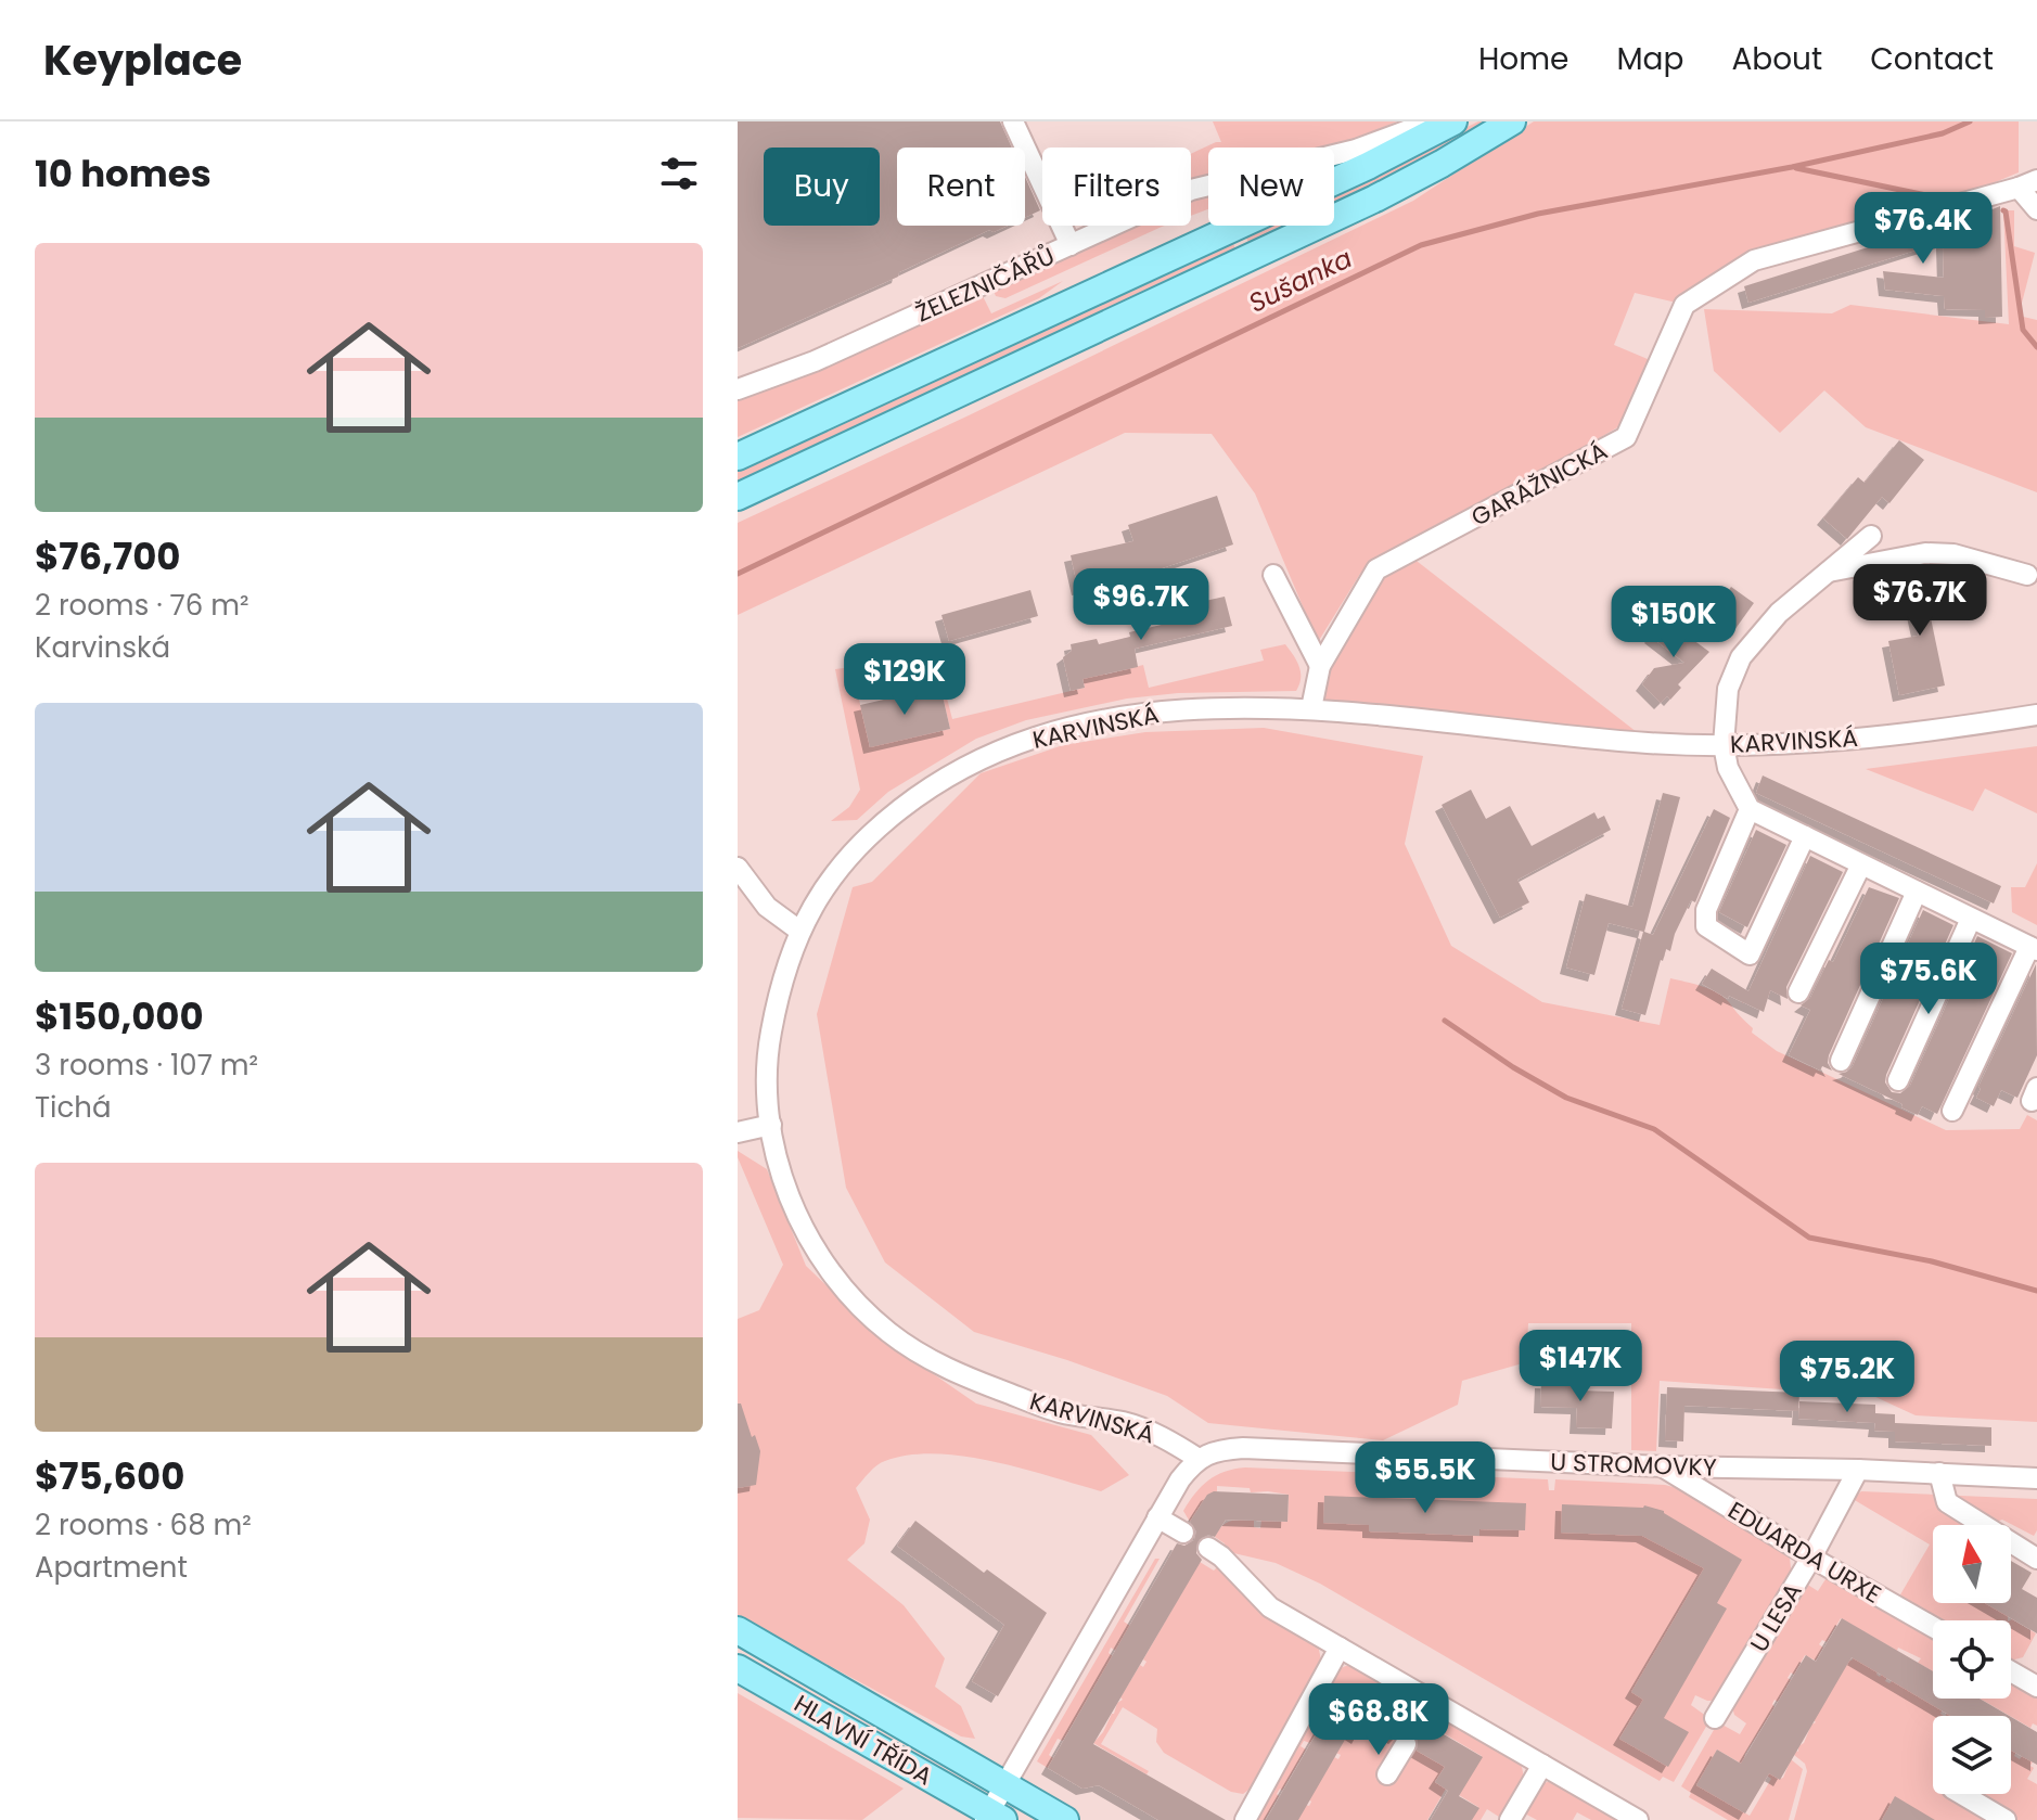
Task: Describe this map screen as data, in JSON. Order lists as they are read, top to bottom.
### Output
{
  "streets": {
    "main road": ["HLAVNÍ TŘÍDA"],
    "street": [
      "ŽELEZNIČÁŘŮ",
      "GARÁŽNICKÁ",
      "KARVINSKÁ",
      "U STROMOVKY",
      "EDUARDA URXE",
      "U LESA"
    ]
  },
  "crossings": [
    ["GARÁŽNICKÁ", "KARVINSKÁ"],
    ["KARVINSKÁ", "U STROMOVKY"],
    ["U STROMOVKY", "EDUARDA URXE"],
    ["U STROMOVKY", "U LESA"],
    ["EDUARDA URXE", "U LESA"]
  ],
  "water": ["Sušanka"],
  "north": "top",
  "page": {
    "header": "Keyplace",
    "nav": [
      "Home",
      "Map",
      "About",
      "Contact"
    ],
    "heading": "10 homes",
    "chip": [
      "Buy",
      "Rent",
      "Filters",
      "New"
    ],
    "price": [
      "$76.4K",
      "$76.7K",
      "$96.7K",
      "$150K",
      "$129K",
      "$75.6K",
      "$147K",
      "$75.2K",
      "$55.5K",
      "$68.8K"
    ],
    "list": [
      {
        "name": "$76,700",
        "note": "2 rooms · 76 m² · Karvinská"
      },
      {
        "name": "$150,000",
        "note": "3 rooms · 107 m² · Tichá"
      },
      {
        "name": "$75,600",
        "note": "2 rooms · 68 m² · Apartment"
      }
    ]
  }
}
